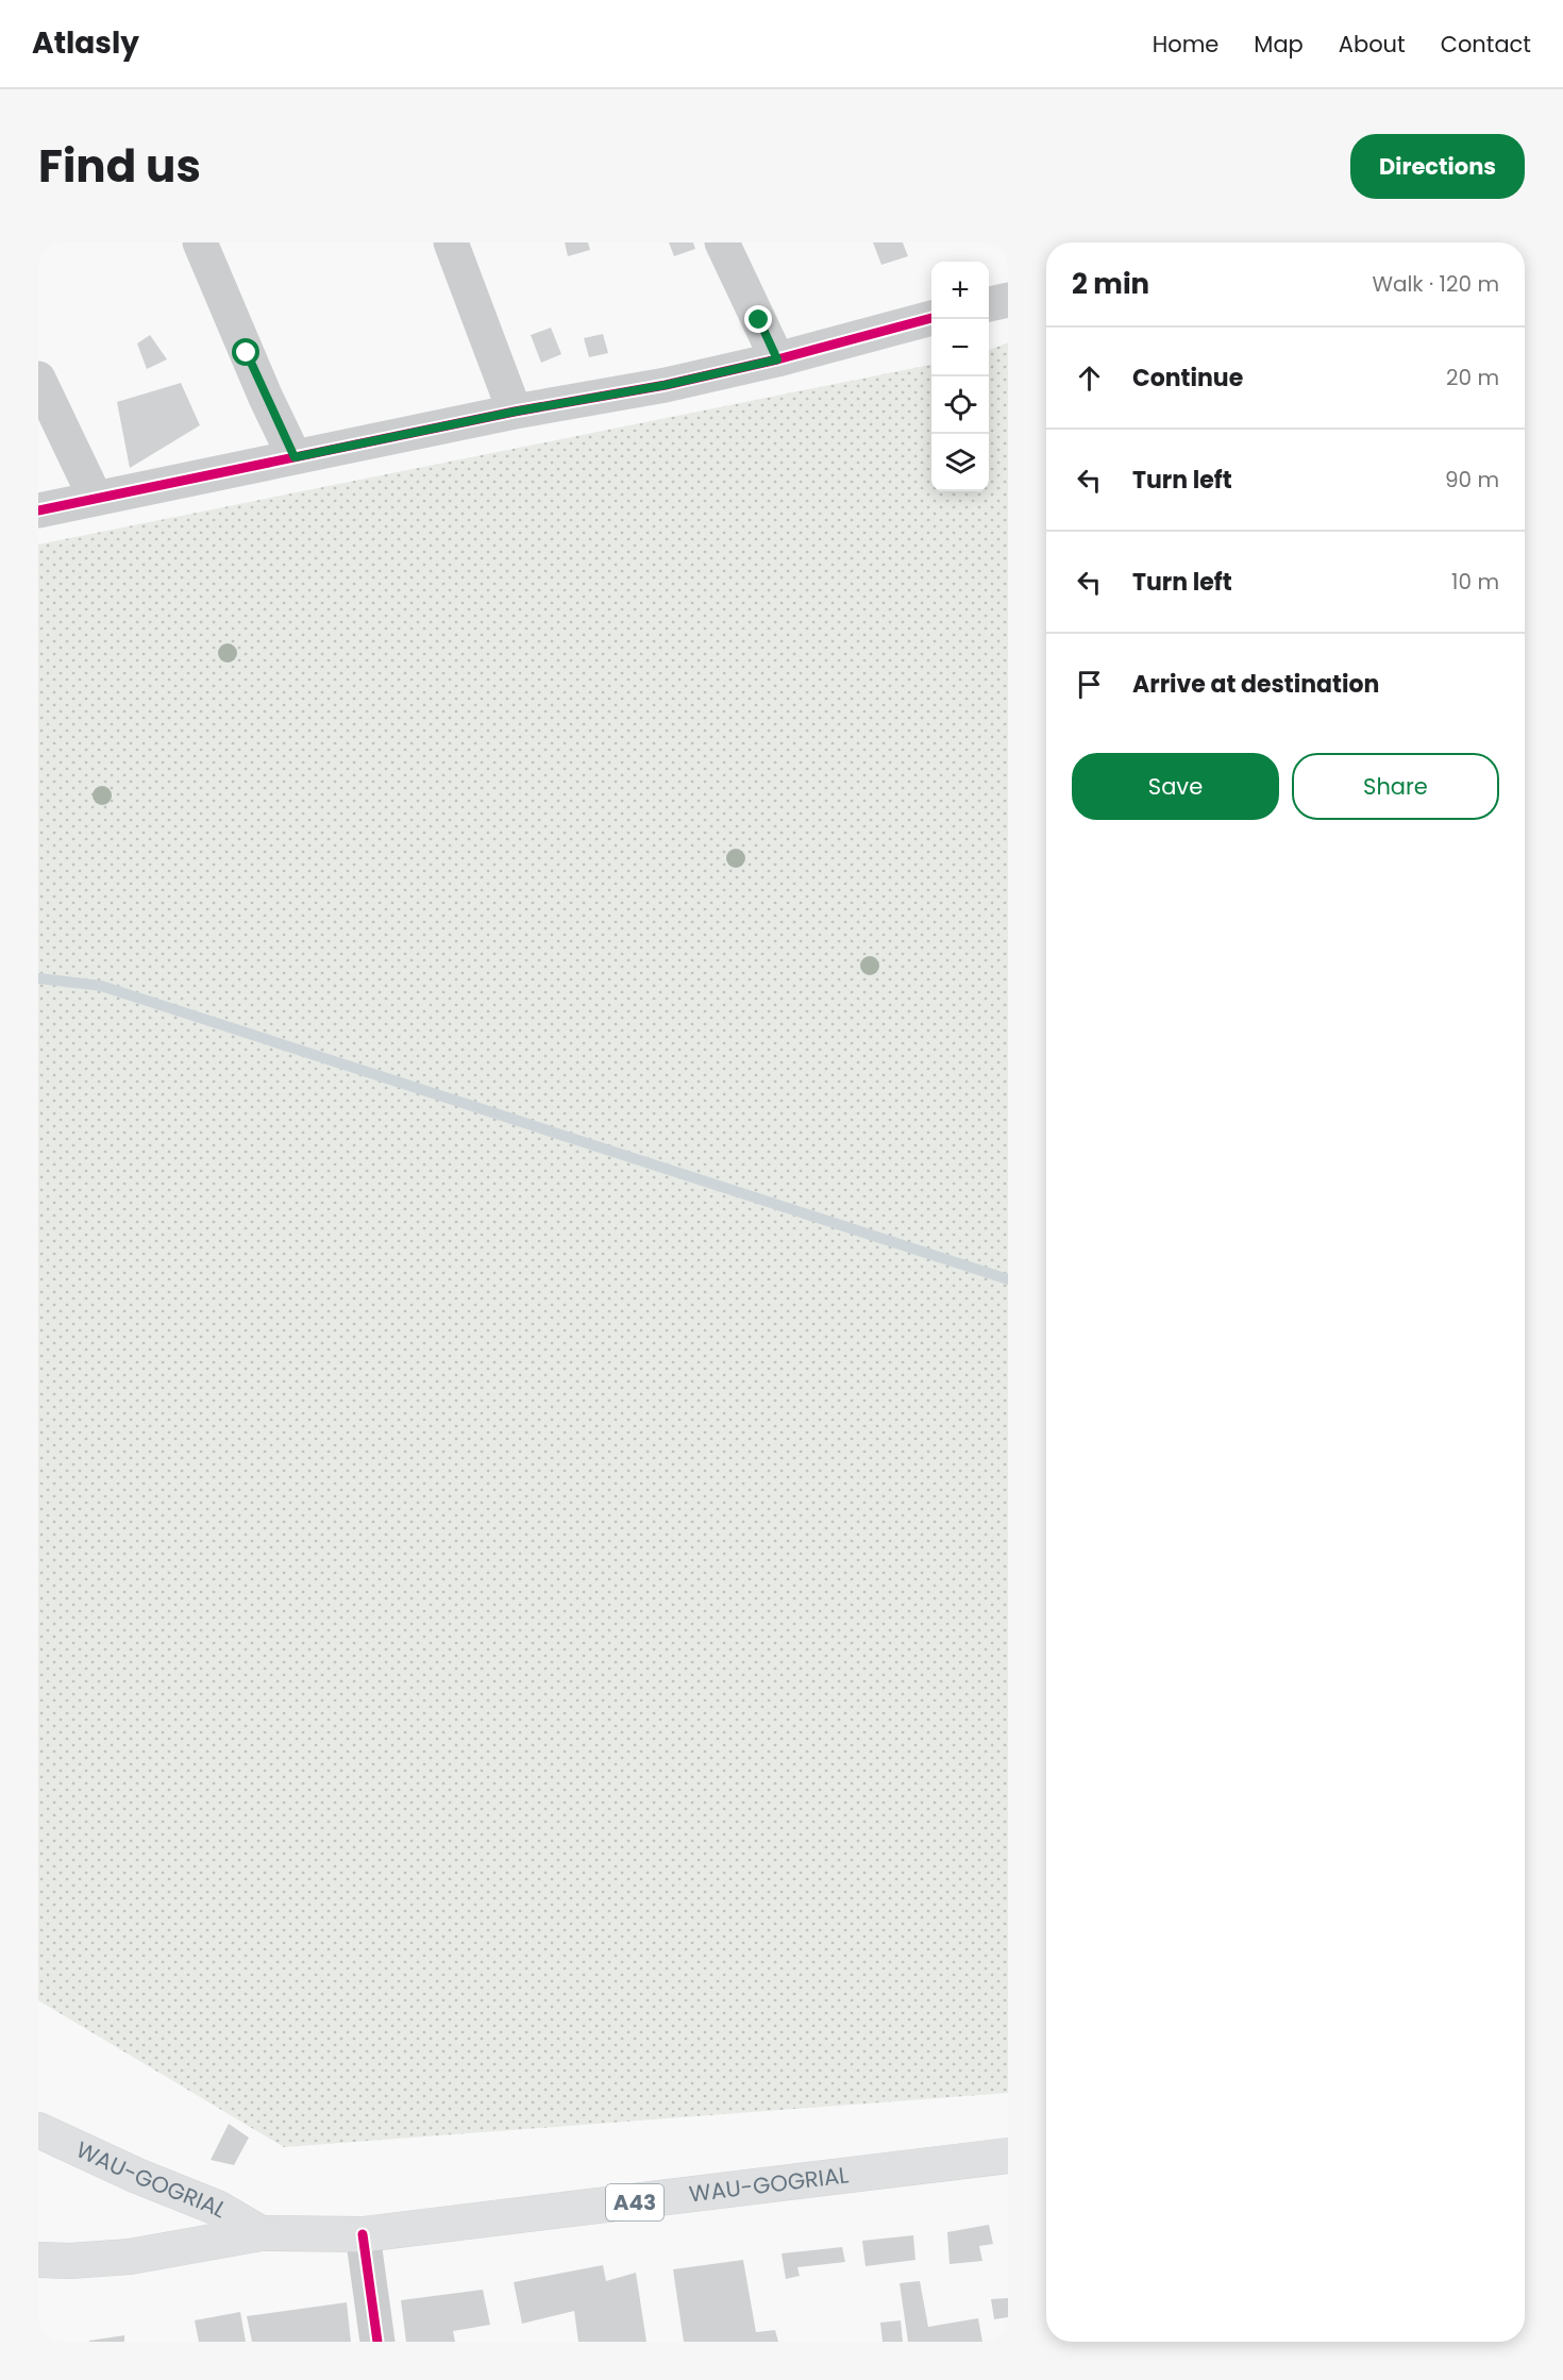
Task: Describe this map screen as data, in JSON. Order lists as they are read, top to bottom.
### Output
{
  "streets": {
    "main road": ["WAU-GOGRIAL", "A43"]
  },
  "page": {
    "header": "Atlasly",
    "nav": [
      "Home",
      "Map",
      "About",
      "Contact"
    ],
    "title": "Find us",
    "buttons": [
      "Directions",
      ["Save", "Share"]
    ],
    "heading": ["2 min", "Walk · 120 m"],
    "map_buttons": ["+", "−"],
    "list": [
      ["Continue", "20 m"],
      ["Turn left", "90 m"],
      ["Turn left", "10 m"],
      "Arrive at destination"
    ]
  }
}
